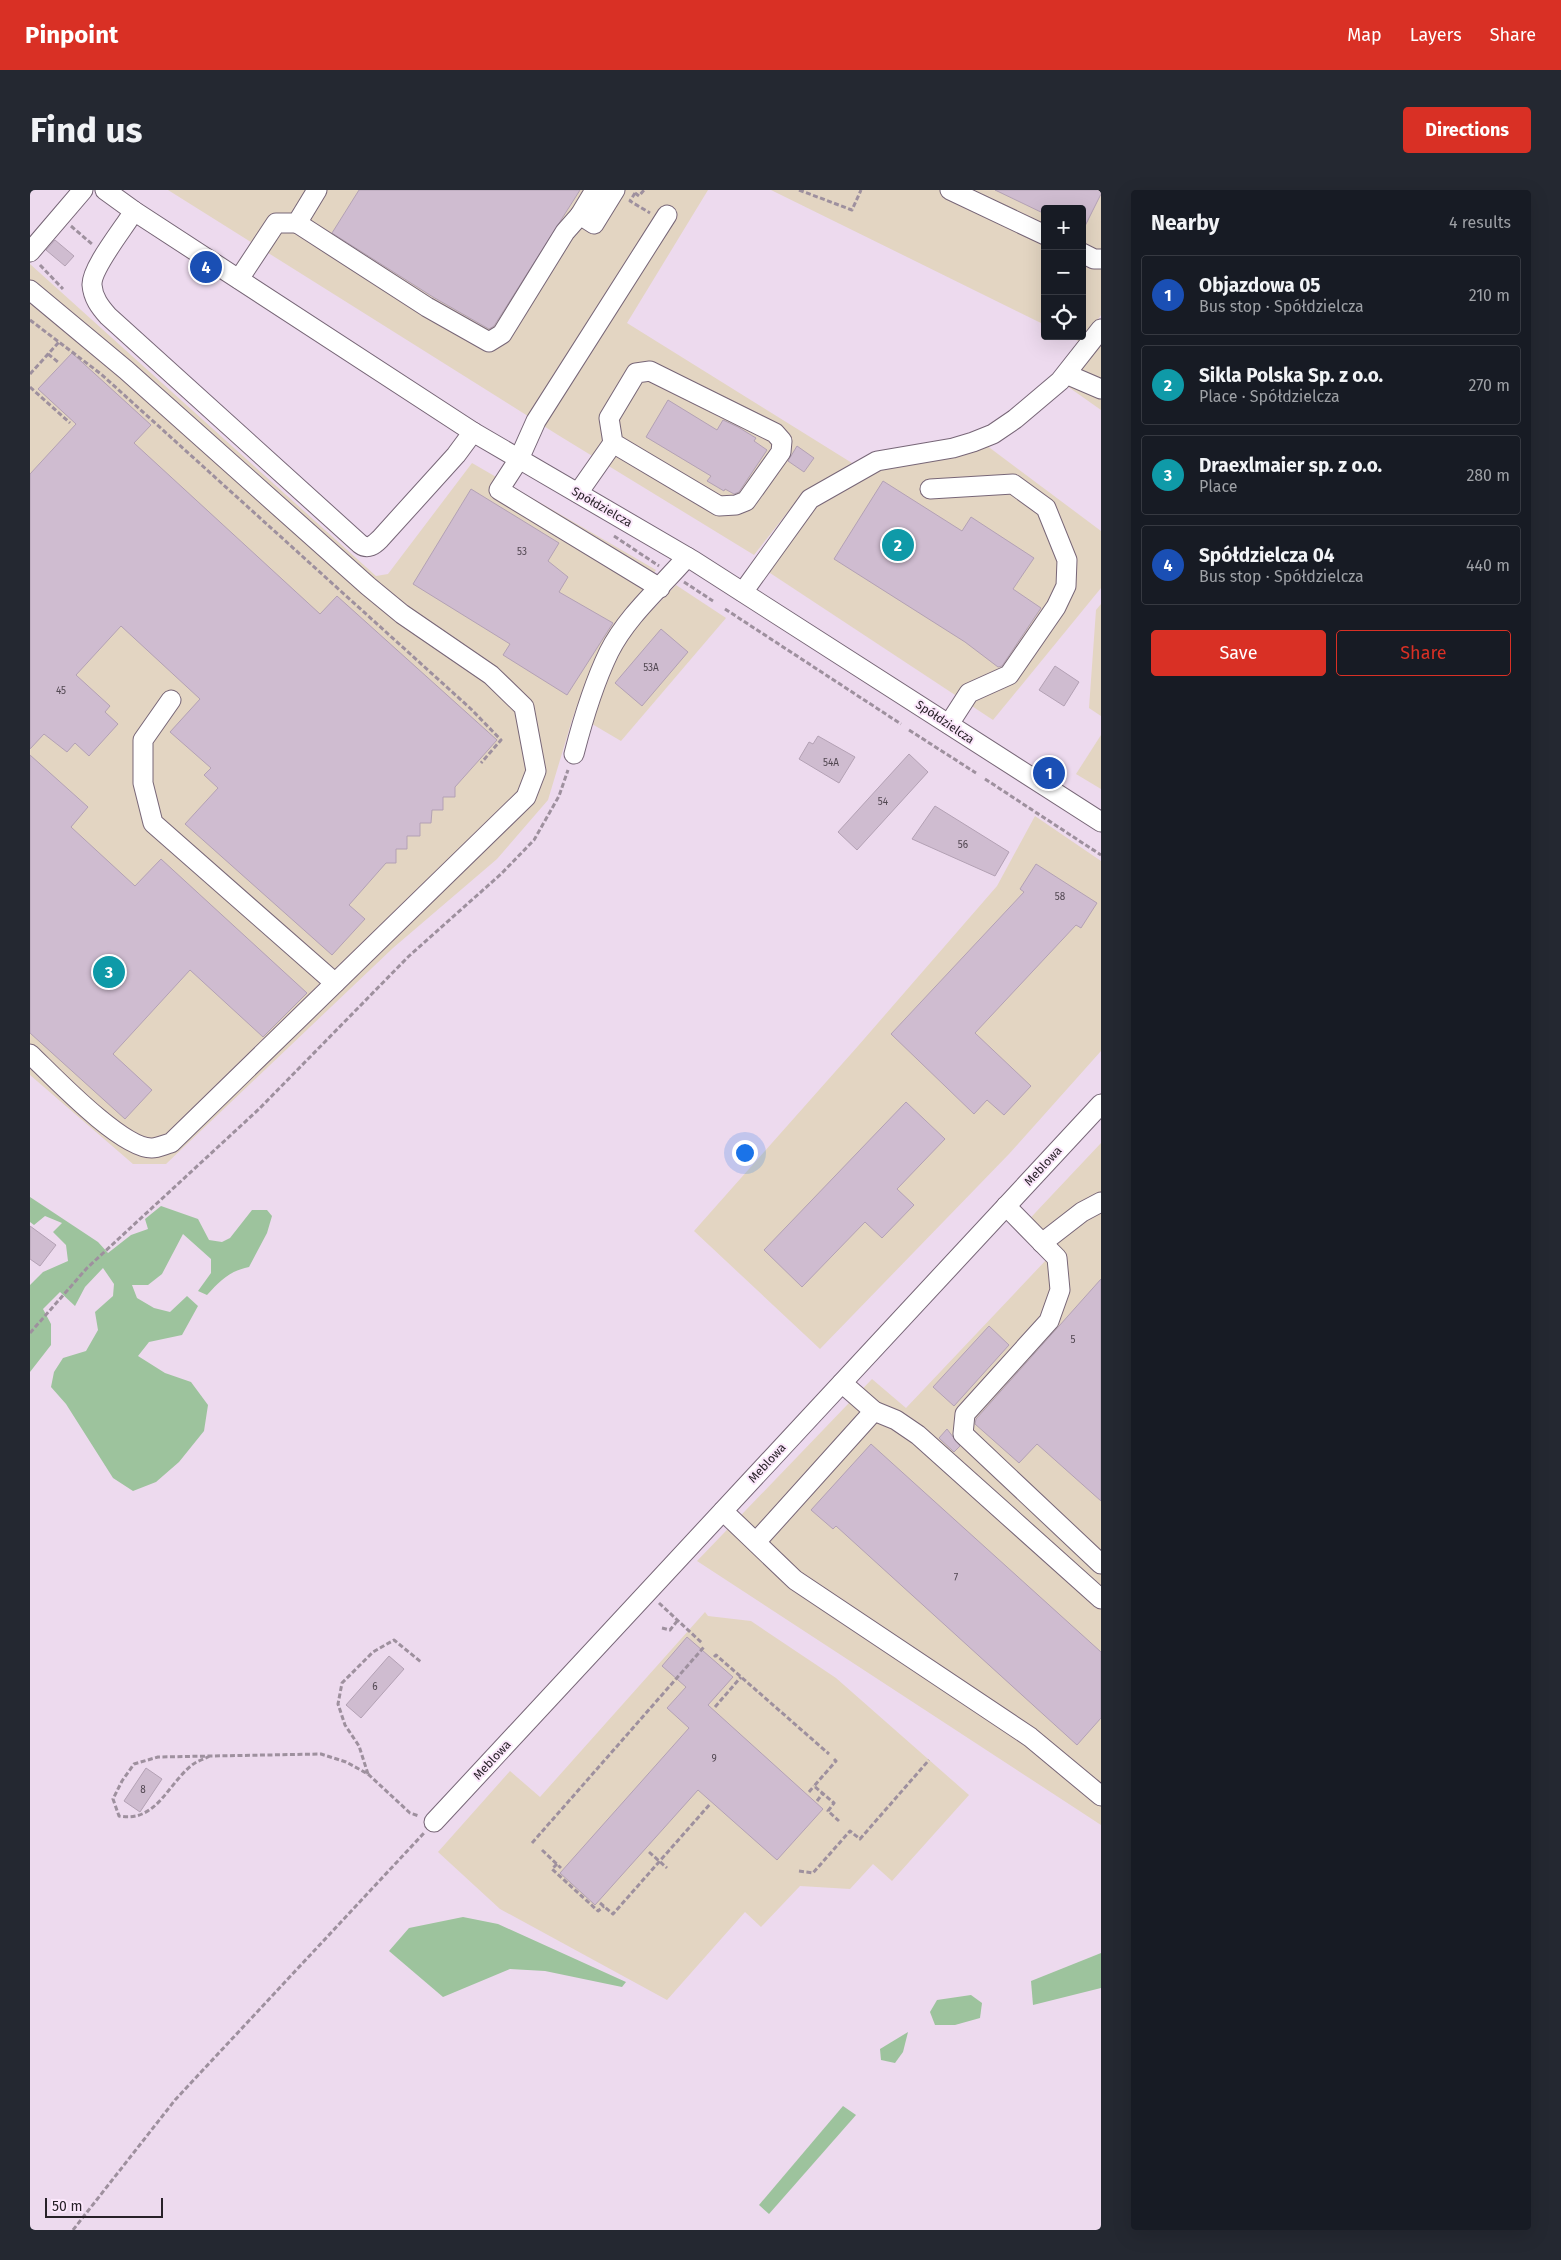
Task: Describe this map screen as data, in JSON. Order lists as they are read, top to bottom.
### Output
{
  "streets": {
    "street": ["Spółdzielcza", "Meblowa"]
  },
  "house_numbers": [
    "53",
    "53A",
    "45",
    "54A",
    "54",
    "56",
    "58",
    "5",
    "7",
    "6",
    "9",
    "8"
  ],
  "scale_bar": "50 m",
  "page": {
    "header": "Pinpoint",
    "nav": ["Map", "Layers", "Share"],
    "buttons": [
      "Directions",
      ["Save", "Share"]
    ],
    "title": "Find us",
    "heading": ["Nearby", "4 results"],
    "map_buttons": ["+", "−"],
    "pins": [
      "4",
      "2",
      "1",
      "3"
    ],
    "list": [
      {
        "mark": "1",
        "name": "Objazdowa 05",
        "note": "Bus stop · Spółdzielcza",
        "value": "210 m"
      },
      {
        "mark": "2",
        "name": "Sikla Polska Sp. z o.o.",
        "note": "Place · Spółdzielcza",
        "value": "270 m"
      },
      {
        "mark": "3",
        "name": "Draexlmaier sp. z o.o.",
        "note": "Place",
        "value": "280 m"
      },
      {
        "mark": "4",
        "name": "Spółdzielcza 04",
        "note": "Bus stop · Spółdzielcza",
        "value": "440 m"
      }
    ],
    "scale": "50 m"
  }
}
